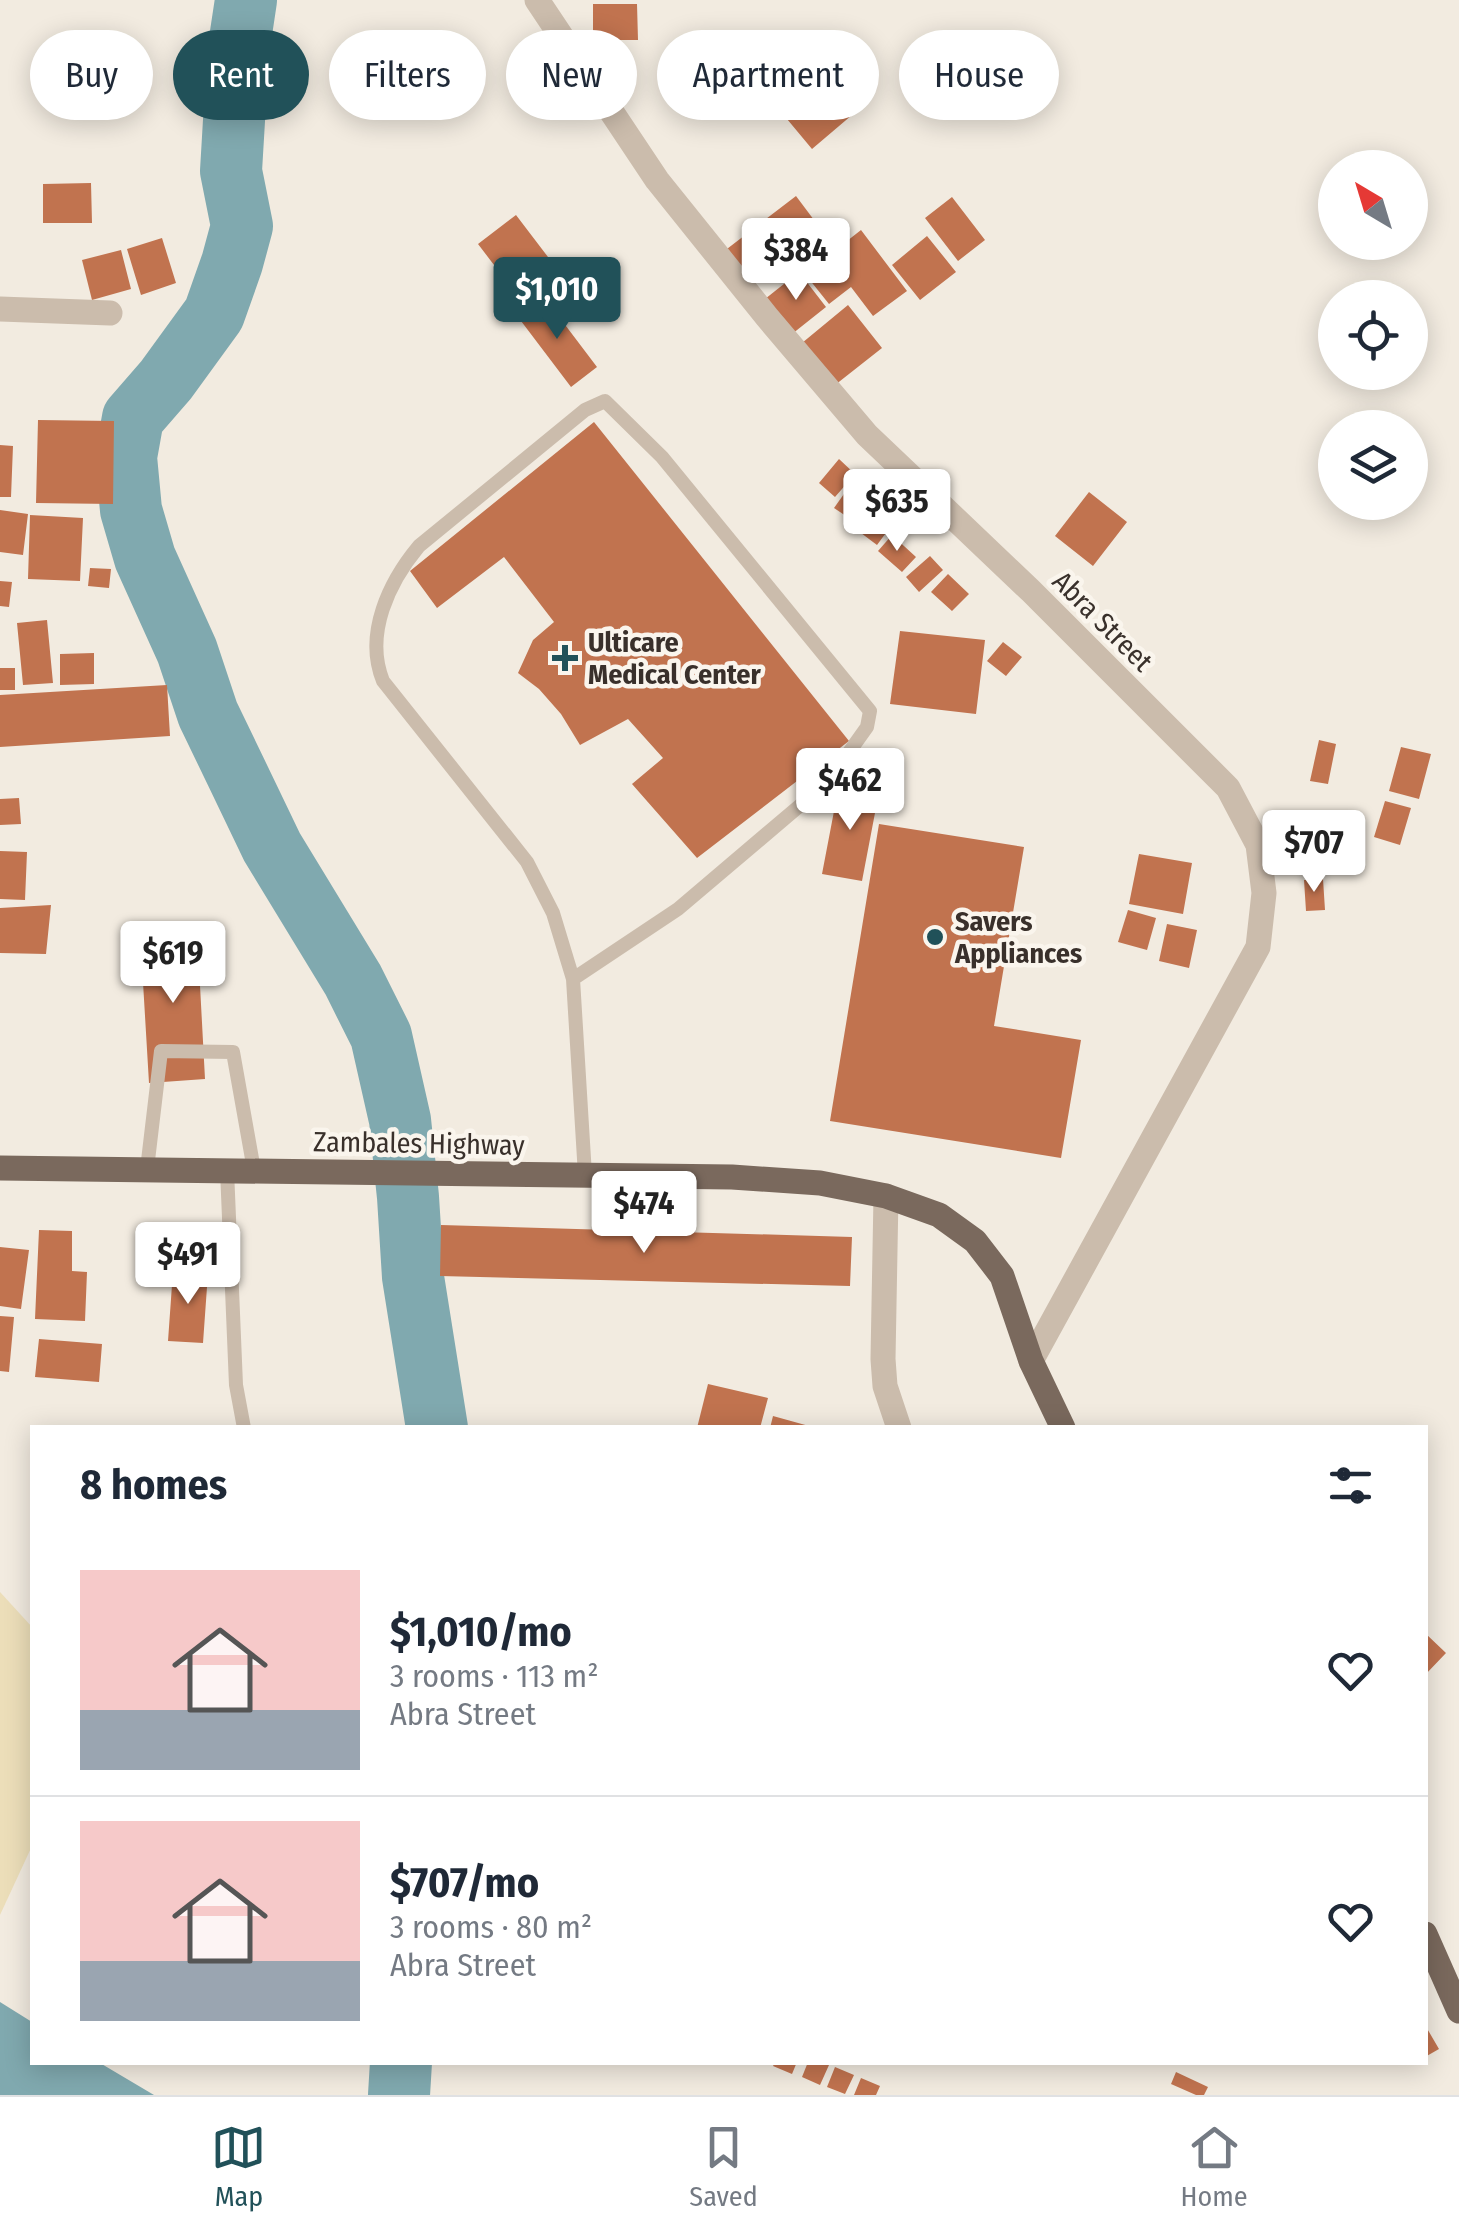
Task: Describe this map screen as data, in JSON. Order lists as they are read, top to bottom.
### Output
{
  "streets": {
    "main road": ["Zambales Highway"],
    "street": ["Abra Street"]
  },
  "crossings": [
    ["Abra Street", "Zambales Highway"]
  ],
  "places": {
    "health": ["Ulticare Medical Center"],
    "other": ["Savers Appliances"]
  },
  "north": "top left",
  "page": {
    "chip": [
      "Buy",
      "Rent",
      "Filters",
      "New",
      "Apartment",
      "House"
    ],
    "price": [
      "$384",
      "$1,010",
      "$635",
      "$462",
      "$707",
      "$619",
      "$474",
      "$491"
    ],
    "heading": "8 homes",
    "list": [
      {
        "name": "$1,010/mo",
        "note": "3 rooms · 113 m² · Abra Street"
      },
      {
        "name": "$707/mo",
        "note": "3 rooms · 80 m² · Abra Street"
      }
    ],
    "tabs": ["Map", "Saved", "Home"]
  }
}
